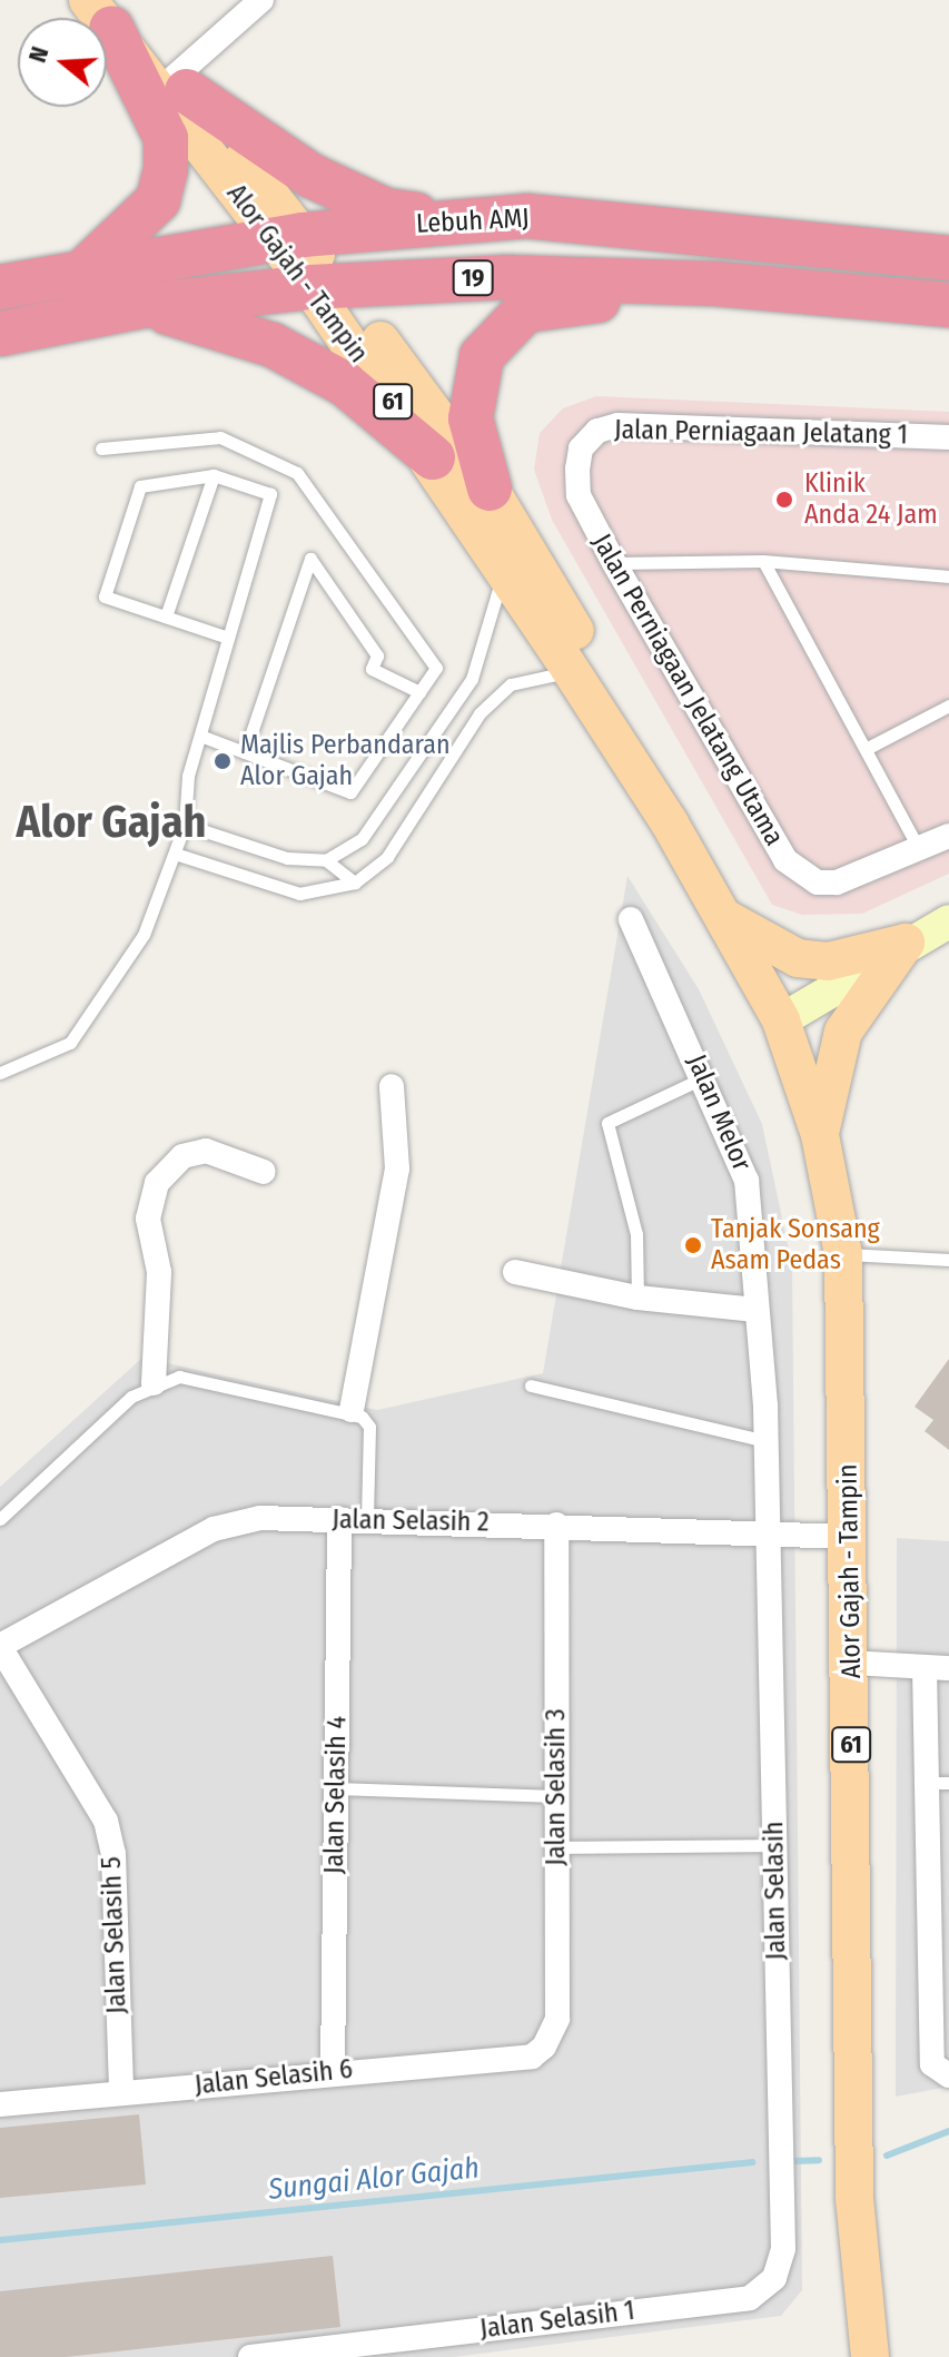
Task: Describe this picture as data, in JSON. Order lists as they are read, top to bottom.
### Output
{
  "streets": {
    "highway": ["Lebuh AMJ", "19"],
    "main road": ["Alor Gajah - Tampin", "61"],
    "street": [
      "Jalan Perniagaan Jelatang 1",
      "Jalan Perniagaan Jelatang Utama",
      "Jalan Melor",
      "Jalan Selasih 2",
      "Jalan Selasih 3",
      "Jalan Selasih 4",
      "Jalan Selasih",
      "Jalan Selasih 5",
      "Jalan Selasih 6",
      "Jalan Selasih 1"
    ]
  },
  "crossings": [
    ["Lebuh AMJ", "Alor Gajah - Tampin"],
    ["Alor Gajah - Tampin", "19"],
    ["Alor Gajah - Tampin", "61"],
    ["Alor Gajah - Tampin", "Jalan Selasih 2"],
    ["Jalan Perniagaan Jelatang 1", "Jalan Perniagaan Jelatang Utama"],
    ["Jalan Melor", "Jalan Selasih 2"],
    ["Jalan Melor", "Jalan Selasih"],
    ["Jalan Selasih 2", "Jalan Selasih 3"],
    ["Jalan Selasih 2", "Jalan Selasih 4"],
    ["Jalan Selasih 2", "Jalan Selasih"],
    ["Jalan Selasih 2", "Jalan Selasih 5"],
    ["Jalan Selasih 3", "Jalan Selasih 6"],
    ["Jalan Selasih 4", "Jalan Selasih 6"],
    ["Jalan Selasih", "Jalan Selasih 1"],
    ["Jalan Selasih 5", "Jalan Selasih 6"]
  ],
  "districts": ["Alor Gajah"],
  "water": ["Sungai Alor Gajah"],
  "places": ["Klinik Anda 24 Jam", "Majlis Perbandaran Alor Gajah", "Tanjak Sonsang Asam Pedas"],
  "north": "left"
}
